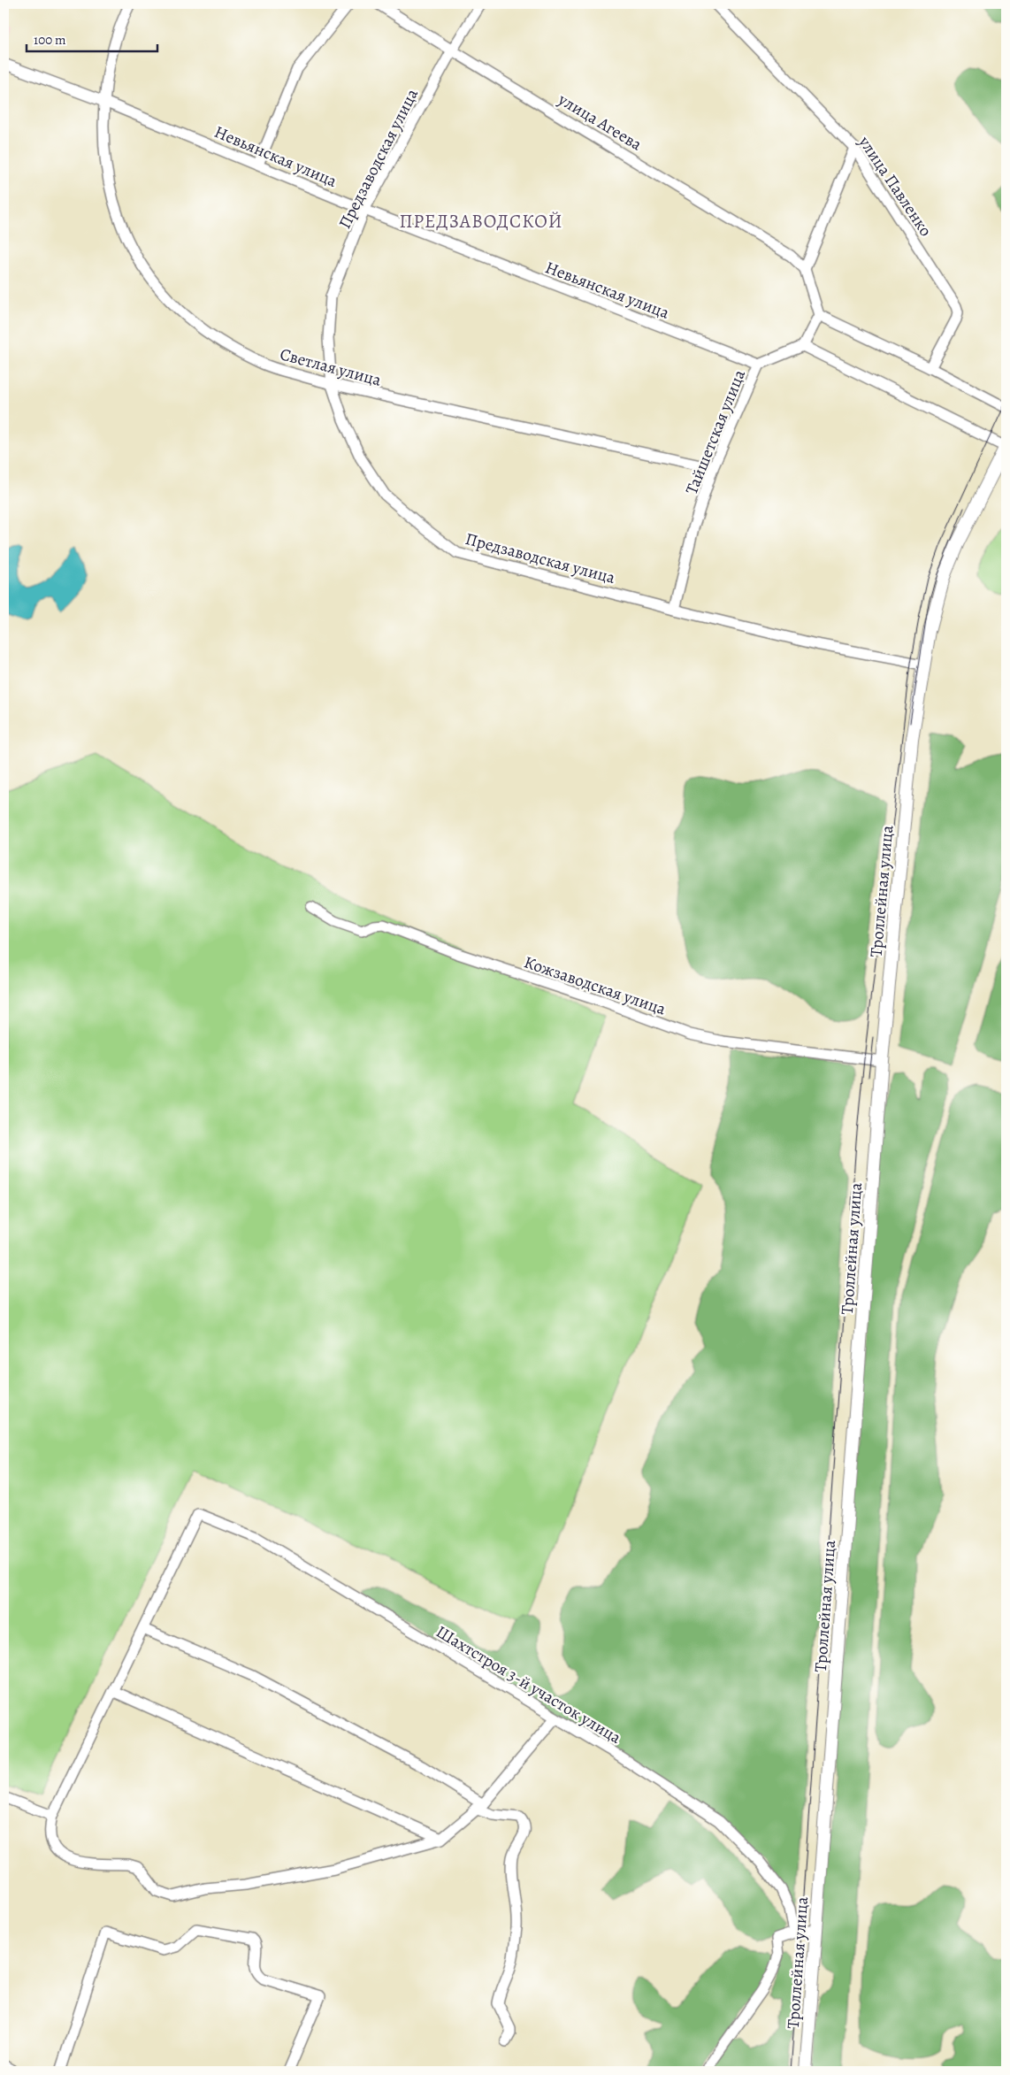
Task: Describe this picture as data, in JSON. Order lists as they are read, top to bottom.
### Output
{
  "streets": {
    "street": [
      "улица Агеева",
      "Невьянская улица",
      "Предзаводская улица",
      "улица Павленко",
      "Светлая улица",
      "Тайшетская улица",
      "Троллейная улица",
      "Кожзаводская улица",
      "Шахтстроя 3-й участок улица"
    ]
  },
  "crossings": [
    ["улица Агеева", "Предзаводская улица"],
    ["Невьянская улица", "Предзаводская улица"],
    ["Невьянская улица", "Светлая улица"],
    ["Невьянская улица", "Тайшетская улица"],
    ["Предзаводская улица", "Светлая улица"],
    ["Предзаводская улица", "Тайшетская улица"],
    ["Предзаводская улица", "Троллейная улица"],
    ["Светлая улица", "Тайшетская улица"],
    ["Троллейная улица", "Кожзаводская улица"]
  ],
  "districts": ["ПРЕДЗАВОДСКОЙ"],
  "scale_bar": "100 m"
}
